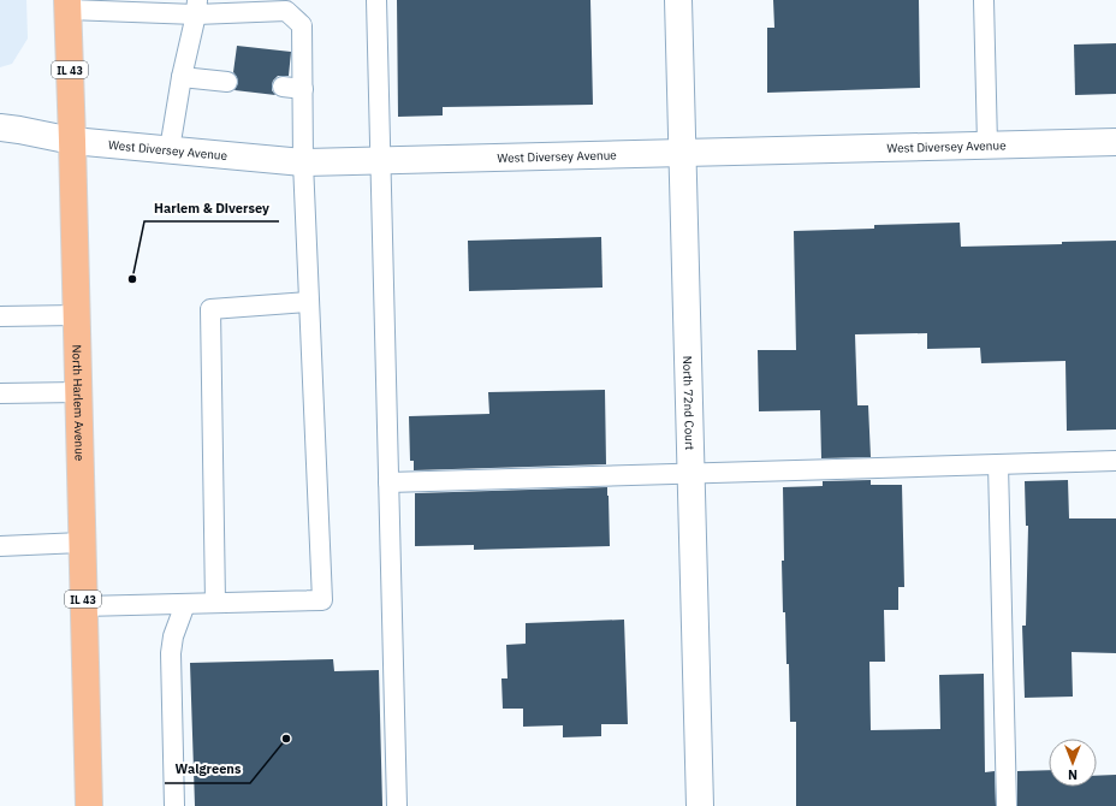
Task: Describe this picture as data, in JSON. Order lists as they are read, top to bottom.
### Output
{
  "streets": {
    "main road": ["IL 43", "North Harlem Avenue"],
    "street": ["West Diversey Avenue", "North 72nd Court"]
  },
  "crossings": [
    ["West Diversey Avenue", "North Harlem Avenue"],
    ["West Diversey Avenue", "North 72nd Court"]
  ],
  "places": ["Harlem & Diversey", "Walgreens"],
  "north": "bottom"
}
